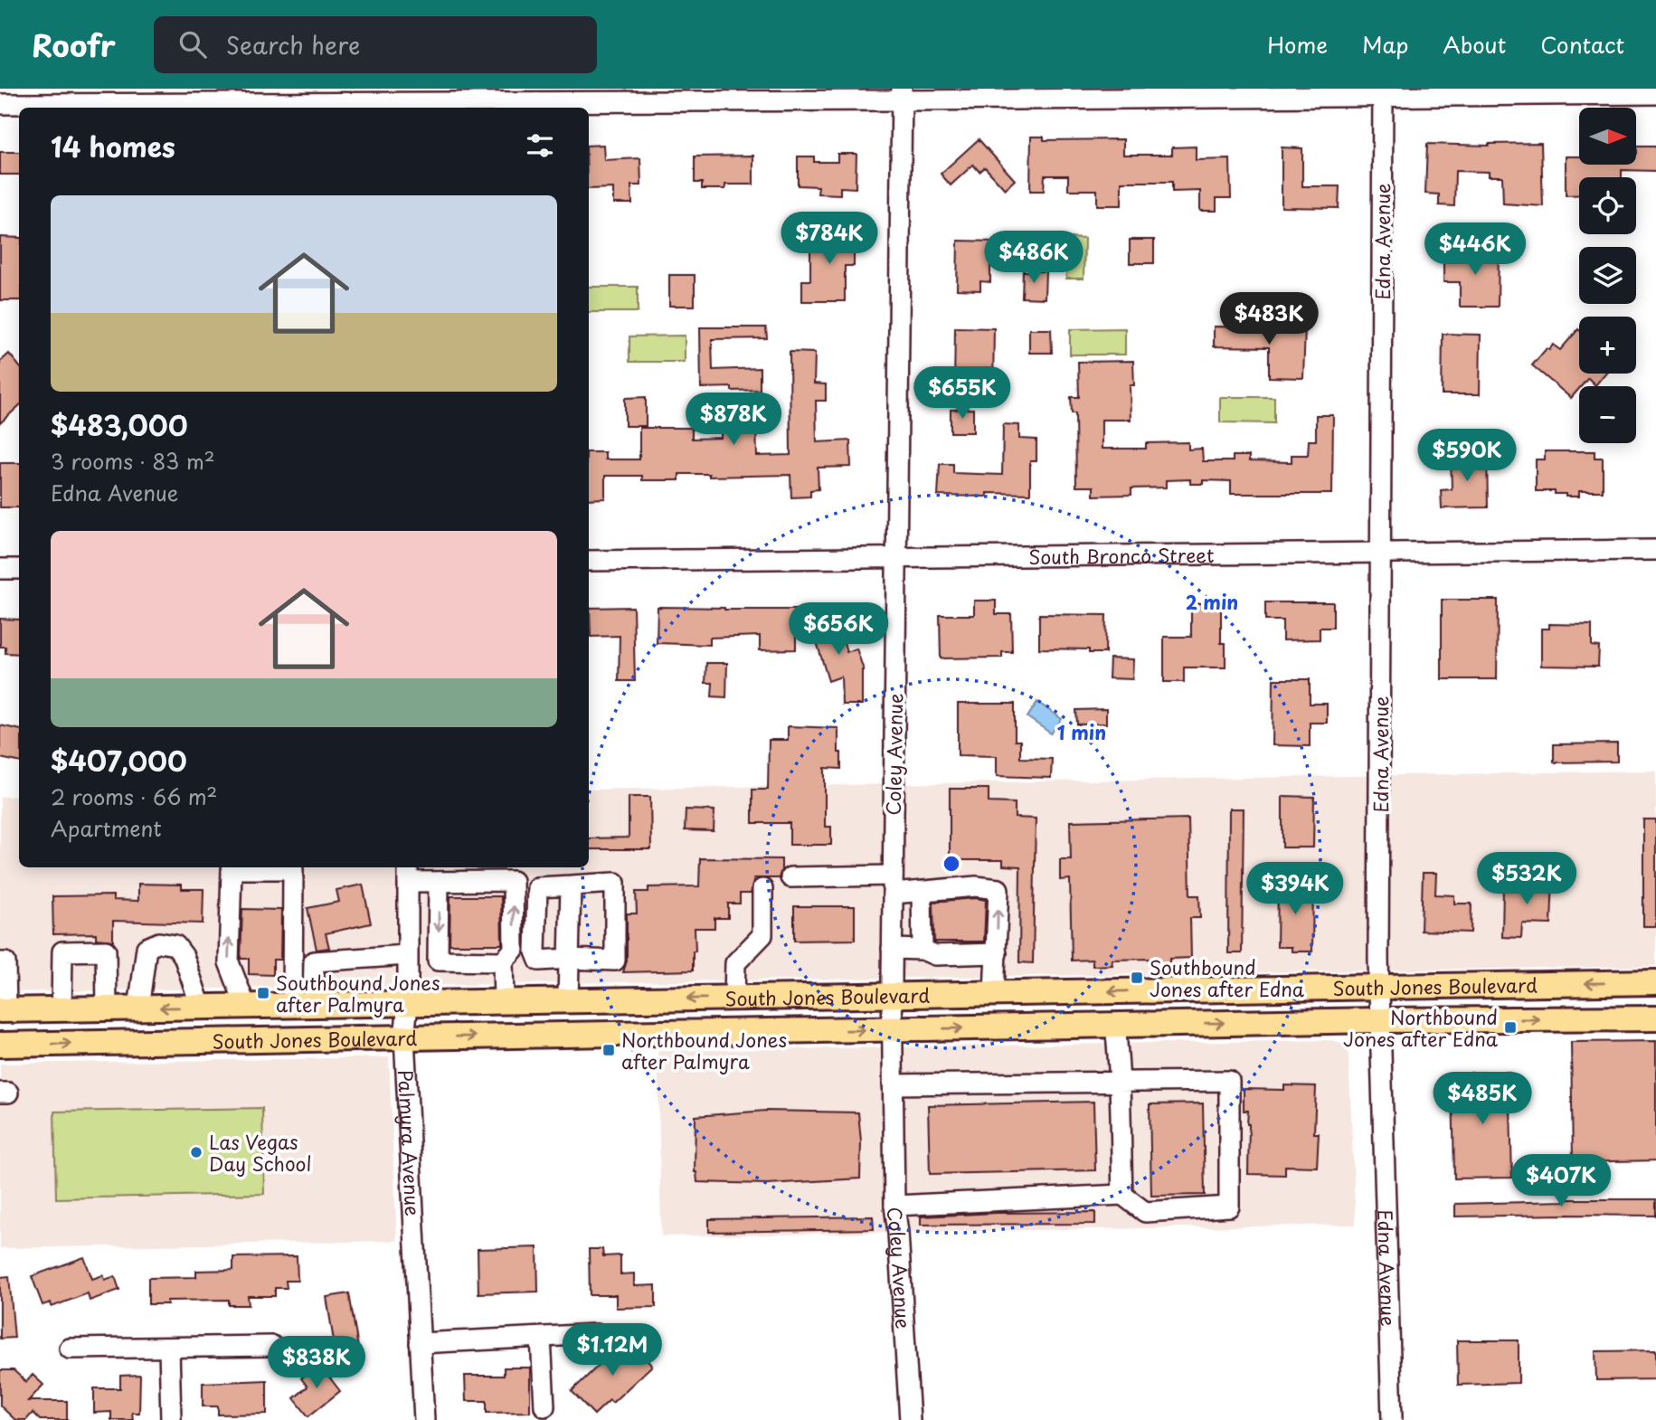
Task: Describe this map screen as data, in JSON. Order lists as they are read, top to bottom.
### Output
{
  "streets": {
    "main road": ["South Jones Boulevard"],
    "street": [
      "Edna Avenue",
      "South Bronco Street",
      "Coley Avenue",
      "Palmyra Avenue"
    ]
  },
  "crossings": [
    ["Edna Avenue", "South Bronco Street"],
    ["Edna Avenue", "South Jones Boulevard"],
    ["South Bronco Street", "Coley Avenue"],
    ["Coley Avenue", "South Jones Boulevard"],
    ["South Jones Boulevard", "Palmyra Avenue"]
  ],
  "places": {
    "transit": [
      "Southbound Jones after Edna",
      "Southbound Jones after Palmyra",
      "Northbound Jones after Edna",
      "Northbound Jones after Palmyra"
    ],
    "other": ["Las Vegas Day School"]
  },
  "north": "right",
  "page": {
    "header": "Roofr",
    "search": "Search here",
    "nav": [
      "Home",
      "Map",
      "About",
      "Contact"
    ],
    "map_buttons": ["+", "−"],
    "heading": "14 homes",
    "list": [
      {
        "name": "$483,000",
        "note": "3 rooms · 83 m² · Edna Avenue"
      },
      {
        "name": "$407,000",
        "note": "2 rooms · 66 m² · Apartment"
      }
    ],
    "price": [
      "$784K",
      "$446K",
      "$486K",
      "$483K",
      "$655K",
      "$878K",
      "$590K",
      "$656K",
      "$532K",
      "$394K",
      "$485K",
      "$407K",
      "$1.12M",
      "$838K"
    ]
  },
  "rings": ["2 min", "1 min"]
}
